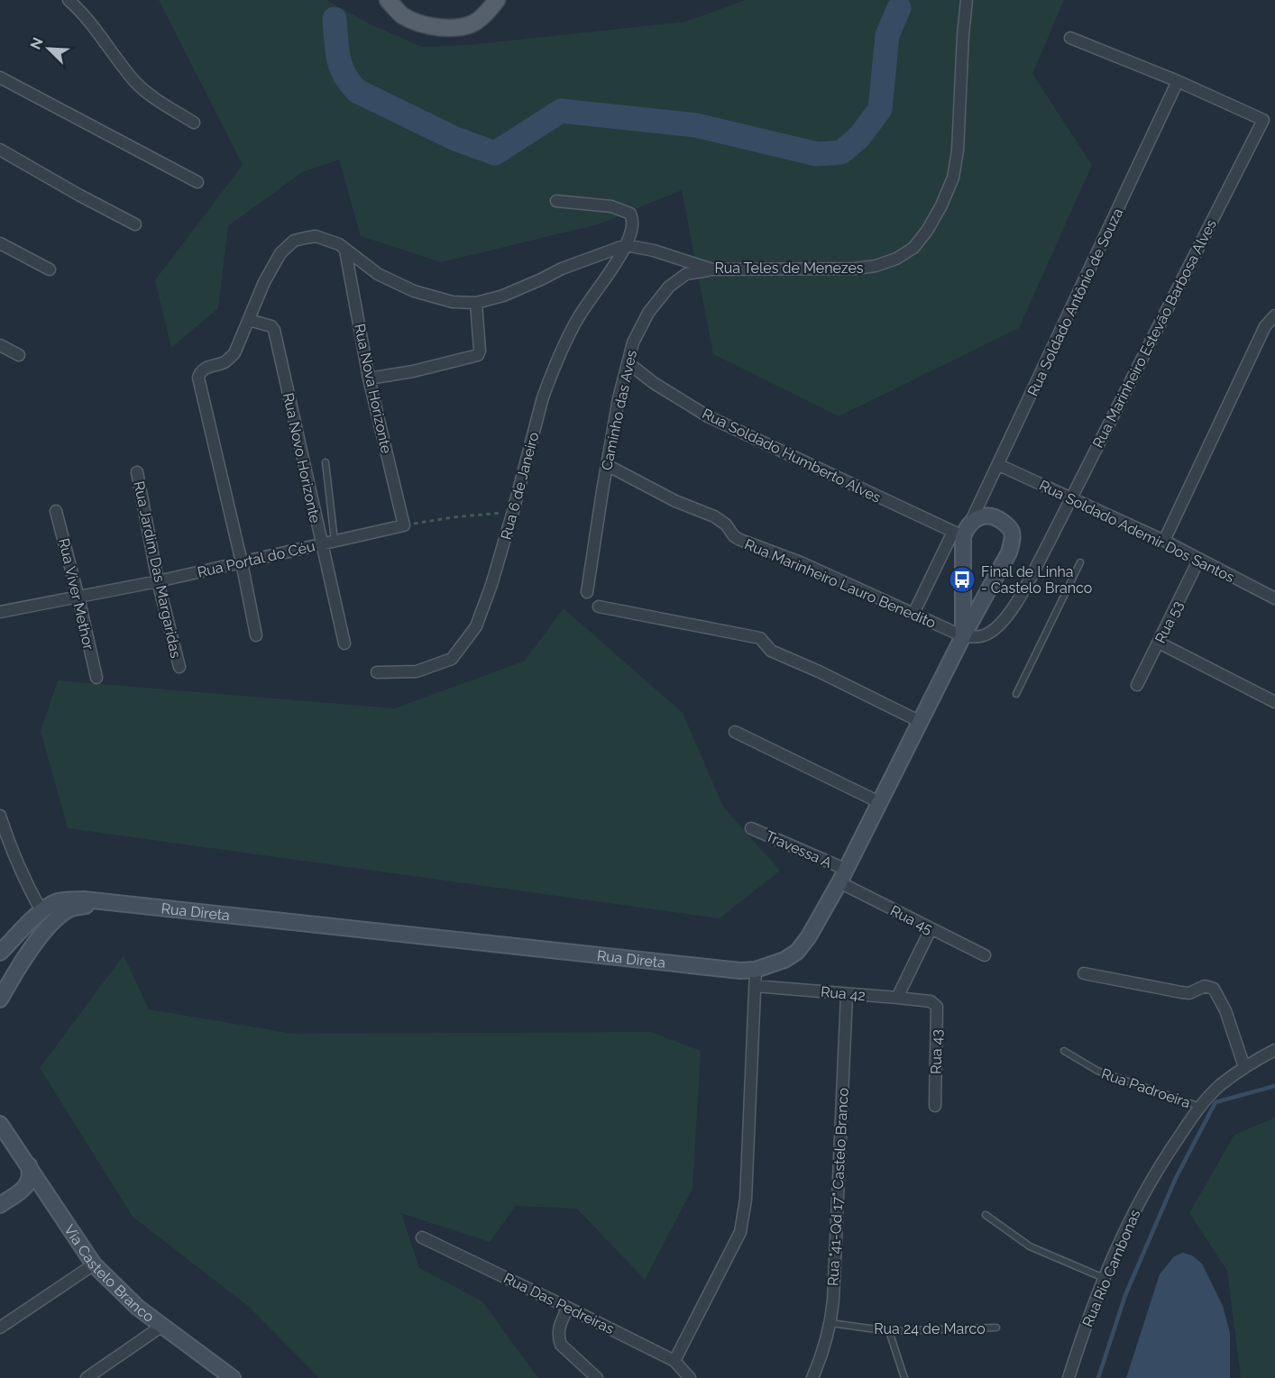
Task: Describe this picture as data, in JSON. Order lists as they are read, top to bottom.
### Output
{
  "streets": {
    "street": [
      "Rua Teles de Menezes",
      "Rua Soldado Antônio de Souza",
      "Rua Marinheiro Estevão Barbosa Alves",
      "Rua Nova Horizonte",
      "Caminho das Aves",
      "Rua Soldado Humberto Alves",
      "Rua Novo Horizonte",
      "Rua 6 de Janeiro",
      "Rua Soldado Ademir Dos Santos",
      "Rua Portal do Céu",
      "Rua Jardim Das Margaridas",
      "Rua Marinheiro Lauro Benedito",
      "Rua Viver Methor",
      "Rua 53",
      "Travessa A",
      "Rua Direta",
      "Rua 45",
      "Rua 42",
      "Rua 43",
      "Rua \"41-Qd 17\" Castelo Branco",
      "Rua Rio Cambonas",
      "Via Castelo Branco",
      "Rua Das Pedreiras"
    ],
    "lane": ["Rua Padroeira", "Rua 24 de Marco"]
  },
  "crossings": [
    ["Rua Teles de Menezes", "Caminho das Aves"],
    ["Rua Teles de Menezes", "Rua 6 de Janeiro"],
    ["Rua Soldado Antônio de Souza", "Rua Marinheiro Estevão Barbosa Alves"],
    ["Rua Soldado Antônio de Souza", "Rua Soldado Ademir Dos Santos"],
    ["Rua Soldado Antônio de Souza", "Rua Direta"],
    ["Rua Marinheiro Estevão Barbosa Alves", "Rua Soldado Ademir Dos Santos"],
    ["Rua Marinheiro Estevão Barbosa Alves", "Rua Marinheiro Lauro Benedito"],
    ["Rua Marinheiro Estevão Barbosa Alves", "Rua Direta"],
    ["Rua Nova Horizonte", "Rua Portal do Céu"],
    ["Caminho das Aves", "Rua Soldado Humberto Alves"],
    ["Caminho das Aves", "Rua Marinheiro Lauro Benedito"],
    ["Rua Soldado Humberto Alves", "Rua Direta"],
    ["Rua Novo Horizonte", "Rua Portal do Céu"],
    ["Rua Soldado Ademir Dos Santos", "Rua 53"],
    ["Rua Portal do Céu", "Rua Jardim Das Margaridas"],
    ["Rua Portal do Céu", "Rua Viver Methor"],
    ["Rua Marinheiro Lauro Benedito", "Rua Direta"],
    ["Travessa A", "Rua Direta"],
    ["Travessa A", "Rua 45"],
    ["Rua Direta", "Rua 45"],
    ["Rua 42", "Rua 43"],
    ["Rua 42", "Rua \"41-Qd 17\" Castelo Branco"],
    ["Rua Padroeira", "Rua Rio Cambonas"],
    ["Rua \"41-Qd 17\" Castelo Branco", "Rua 24 de Marco"]
  ],
  "places": {
    "bus stop": ["Final de Linha - Castelo Branco"]
  },
  "north": "top left"
}
